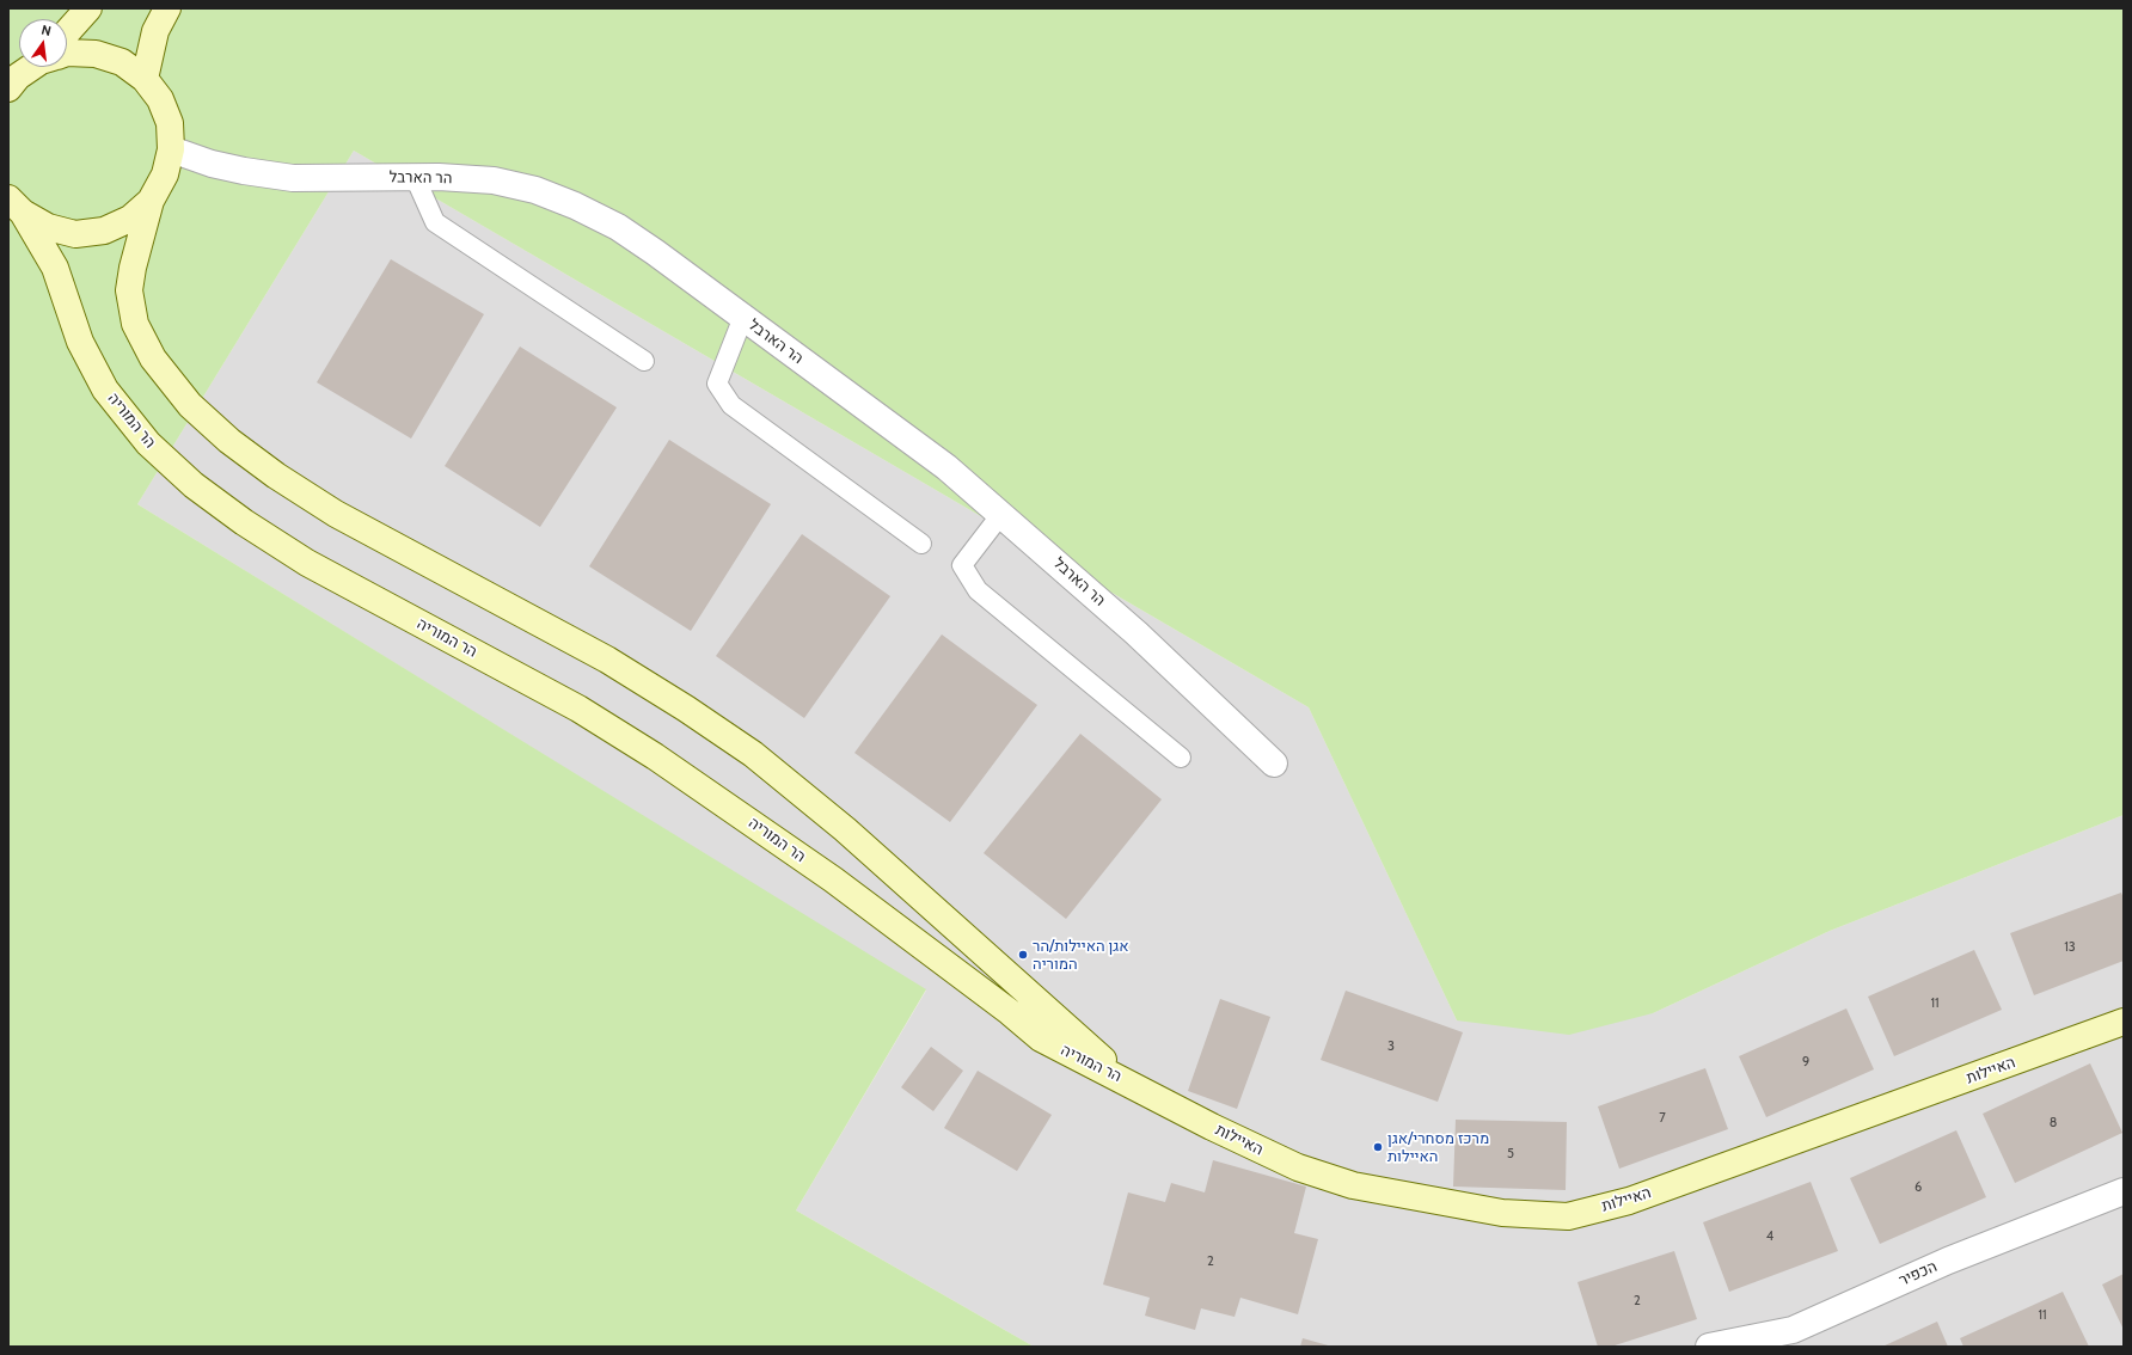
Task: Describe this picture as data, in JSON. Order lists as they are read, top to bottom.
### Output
{
  "streets": {
    "street": [
      "הר הארבל",
      "הר המוריה",
      "האיילות",
      "הכפיר"
    ]
  },
  "crossings": [
    ["הר המוריה", "האיילות"]
  ],
  "places": ["אגן האיילות/הר המוריה", "מרכז מסחרי/אגן האיילות"],
  "house_numbers": [
    "13",
    "11",
    "3",
    "9",
    "7",
    "8",
    "5",
    "6",
    "4",
    "2",
    "2",
    "11"
  ],
  "north": "top"
}
